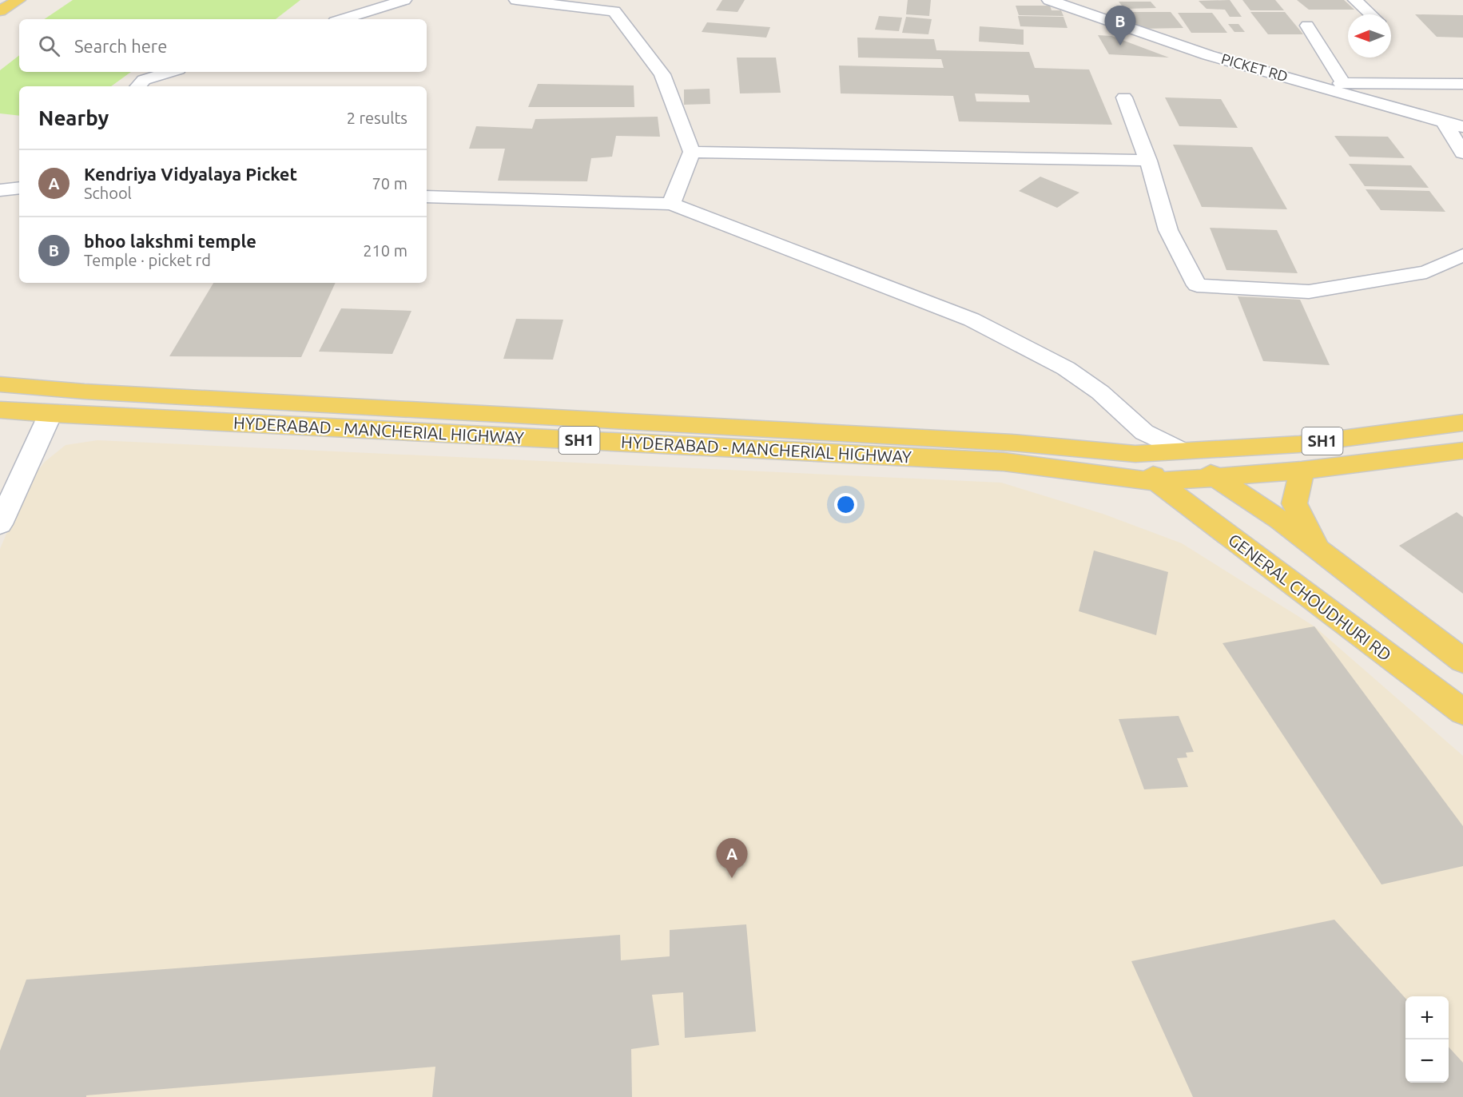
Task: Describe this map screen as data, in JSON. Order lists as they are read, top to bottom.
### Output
{
  "streets": {
    "main road": ["HYDERABAD - MANCHERIAL HIGHWAY", "SH1", "GENERAL CHOUDHURI RD"],
    "street": ["PICKET RD"]
  },
  "crossings": [
    ["HYDERABAD - MANCHERIAL HIGHWAY", "SH1"],
    ["HYDERABAD - MANCHERIAL HIGHWAY", "GENERAL CHOUDHURI RD"]
  ],
  "north": "left",
  "page": {
    "pins": ["B", "A"],
    "search": "Search here",
    "heading": ["Nearby", "2 results"],
    "list": [
      {
        "mark": "A",
        "name": "Kendriya Vidyalaya Picket",
        "note": "School",
        "value": "70 m"
      },
      {
        "mark": "B",
        "name": "bhoo lakshmi temple",
        "note": "Temple · picket rd",
        "value": "210 m"
      }
    ],
    "map_buttons": ["+", "−"]
  }
}
